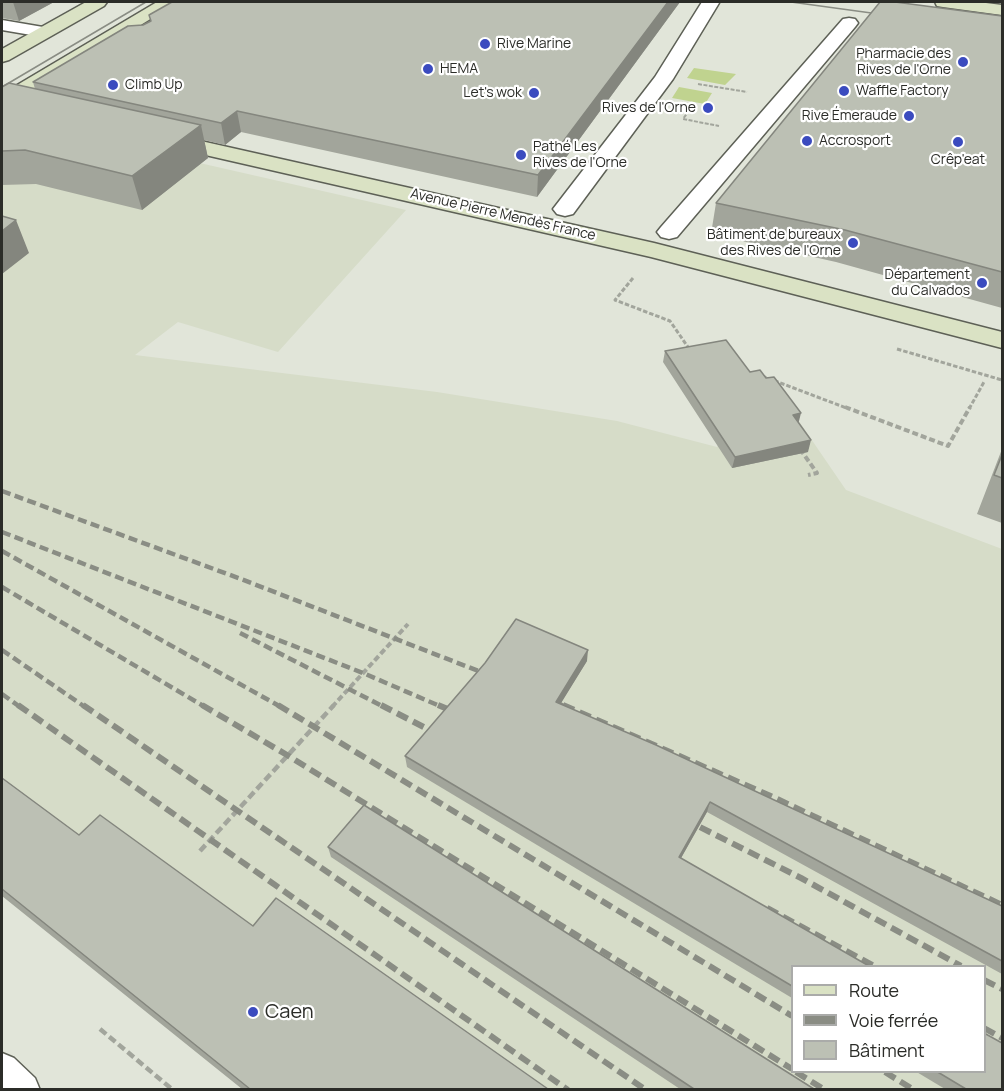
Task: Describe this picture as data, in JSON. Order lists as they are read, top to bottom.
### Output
{
  "streets": {
    "street": ["Avenue Pierre Mendès France"]
  },
  "places": [
    "Rive Marine",
    "Pharmacie des Rives de l'Orne",
    "HEMA",
    "Climb Up",
    "Waffle Factory",
    "Let's wok",
    "Rives de l'Orne",
    "Rive Émeraude",
    "Accrosport",
    "Crêp'eat",
    "Pathé Les Rives de l'Orne",
    "Bâtiment de bureaux des Rives de l'Orne",
    "Département du Calvados",
    "Caen"
  ],
  "legend": ["Route", "Voie ferrée", "Bâtiment"]
}
